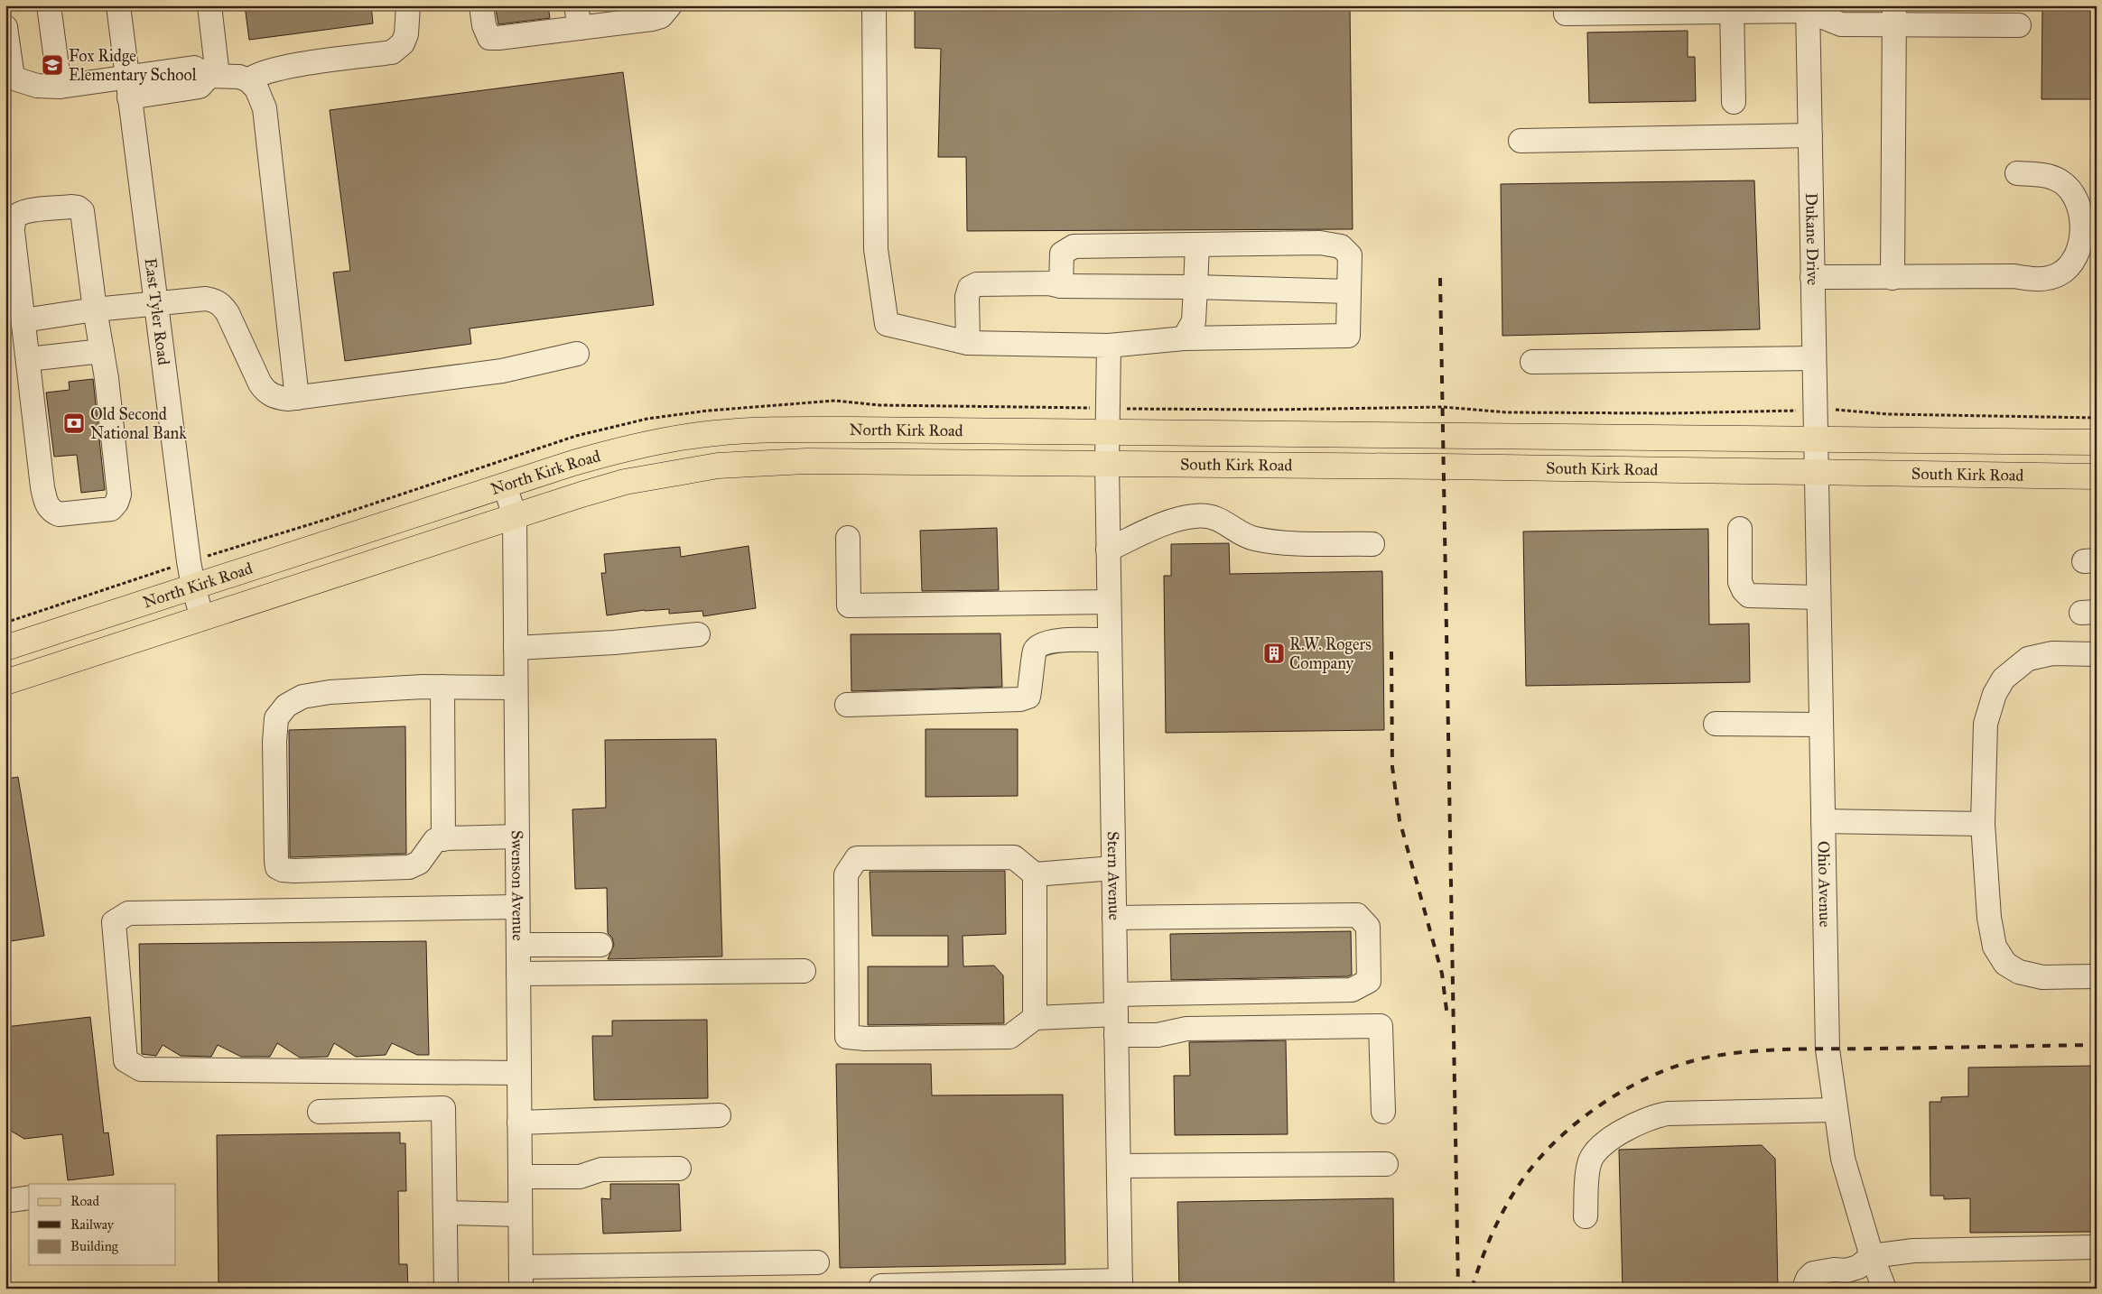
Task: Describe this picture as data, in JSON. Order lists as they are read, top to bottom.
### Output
{
  "streets": {
    "main road": ["North Kirk Road", "South Kirk Road"],
    "street": [
      "Dukane Drive",
      "East Tyler Road",
      "Stern Avenue",
      "Ohio Avenue",
      "Swenson Avenue"
    ]
  },
  "crossings": [
    ["Dukane Drive", "South Kirk Road"],
    ["Dukane Drive", "Ohio Avenue"],
    ["East Tyler Road", "North Kirk Road"],
    ["North Kirk Road", "South Kirk Road"],
    ["North Kirk Road", "Stern Avenue"],
    ["North Kirk Road", "Swenson Avenue"],
    ["South Kirk Road", "Stern Avenue"],
    ["South Kirk Road", "Ohio Avenue"]
  ],
  "places": {
    "school or university": ["Fox Ridge Elementary School"],
    "bank": ["Old Second National Bank"],
    "building": ["R.W. Rogers Company"]
  },
  "legend": ["Road", "Railway", "Building"]
}
